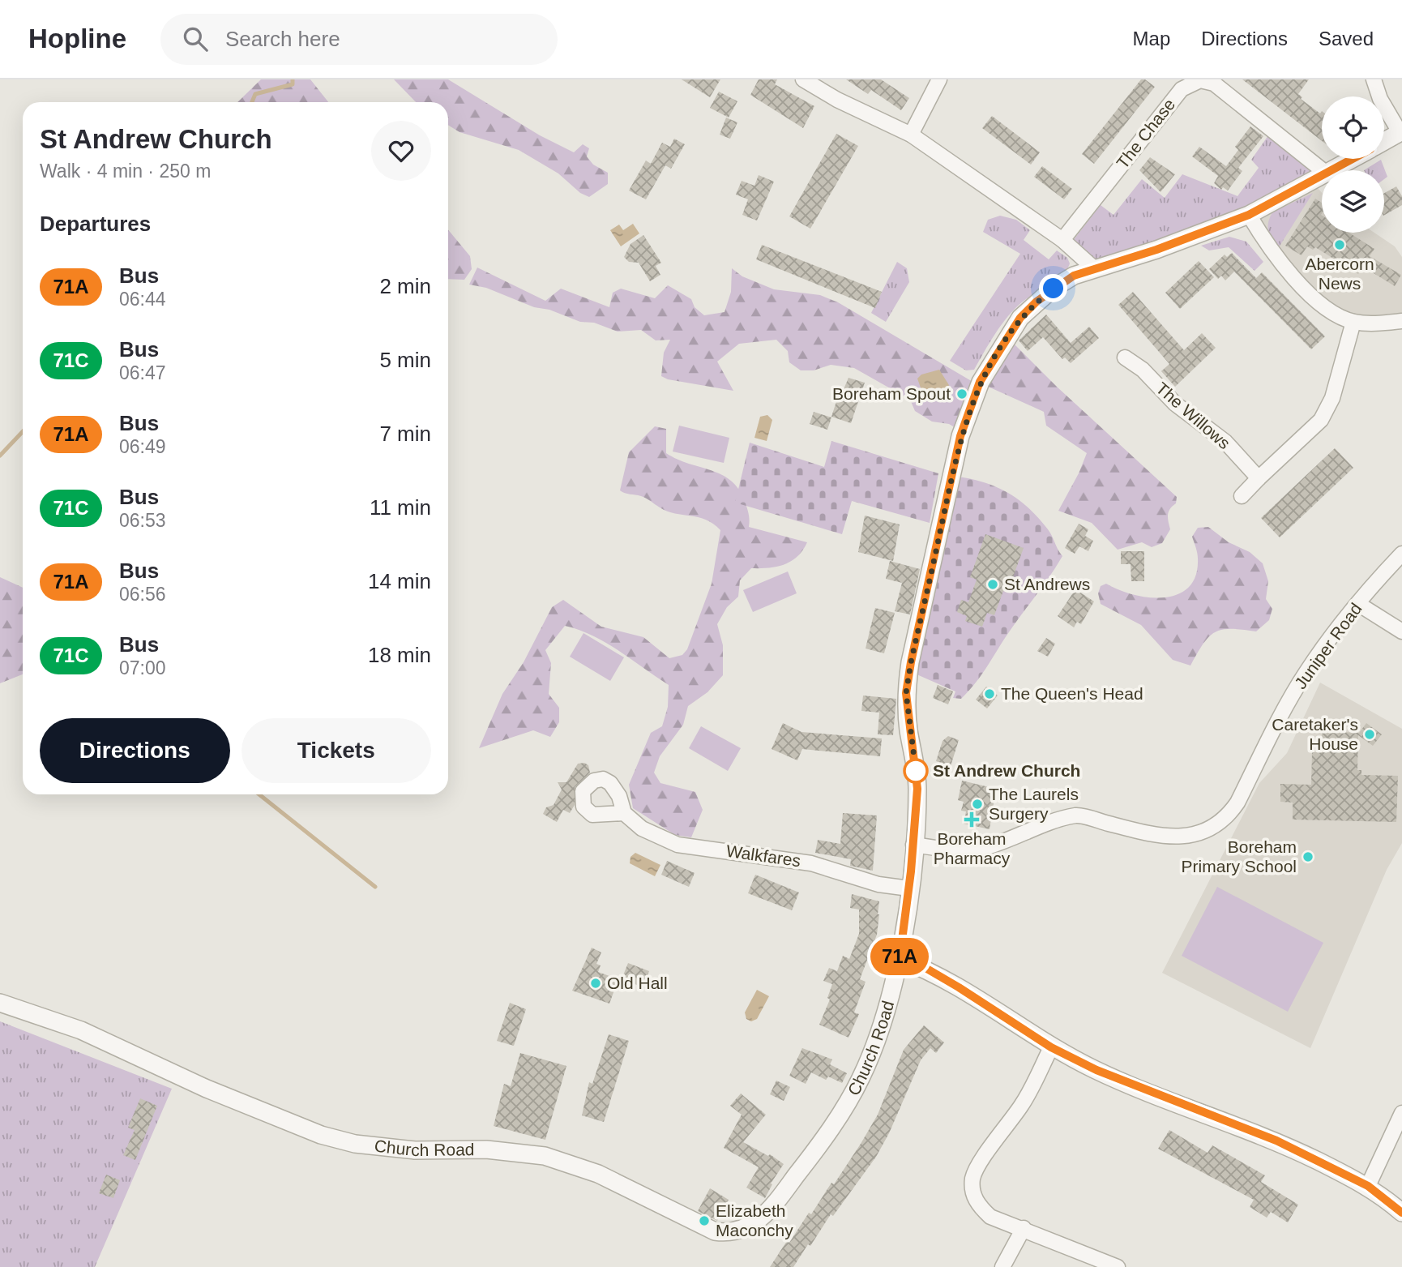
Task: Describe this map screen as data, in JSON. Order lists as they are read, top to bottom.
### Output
{
  "streets": {
    "street": [
      "The Chase",
      "The Willows",
      "Juniper Road",
      "Walkfares",
      "Church Road"
    ]
  },
  "crossings": [
    ["Juniper Road", "Church Road"],
    ["Walkfares", "Church Road"]
  ],
  "places": {
    "other": [
      "Abercorn News",
      "Boreham Spout",
      "St Andrews",
      "The Queen's Head",
      "Caretaker's House",
      "St Andrew Church",
      "The Laurels Surgery",
      "Boreham Primary School",
      "Old Hall",
      "Elizabeth Maconchy"
    ],
    "health": ["Boreham Pharmacy"]
  },
  "lines": ["bus line 71A"],
  "page": {
    "header": "Hopline",
    "search": "Search here",
    "nav": ["Map", "Directions", "Saved"],
    "on_map": "71A",
    "heading": [
      ["St Andrew Church", "Walk · 4 min · 250 m"],
      "Departures"
    ],
    "list": [
      {
        "mark": "71A",
        "name": "Bus",
        "note": "06:44",
        "value": "2 min"
      },
      {
        "mark": "71C",
        "name": "Bus",
        "note": "06:47",
        "value": "5 min"
      },
      {
        "mark": "71A",
        "name": "Bus",
        "note": "06:49",
        "value": "7 min"
      },
      {
        "mark": "71C",
        "name": "Bus",
        "note": "06:53",
        "value": "11 min"
      },
      {
        "mark": "71A",
        "name": "Bus",
        "note": "06:56",
        "value": "14 min"
      },
      {
        "mark": "71C",
        "name": "Bus",
        "note": "07:00",
        "value": "18 min"
      }
    ],
    "buttons": ["Directions", "Tickets"]
  }
}
